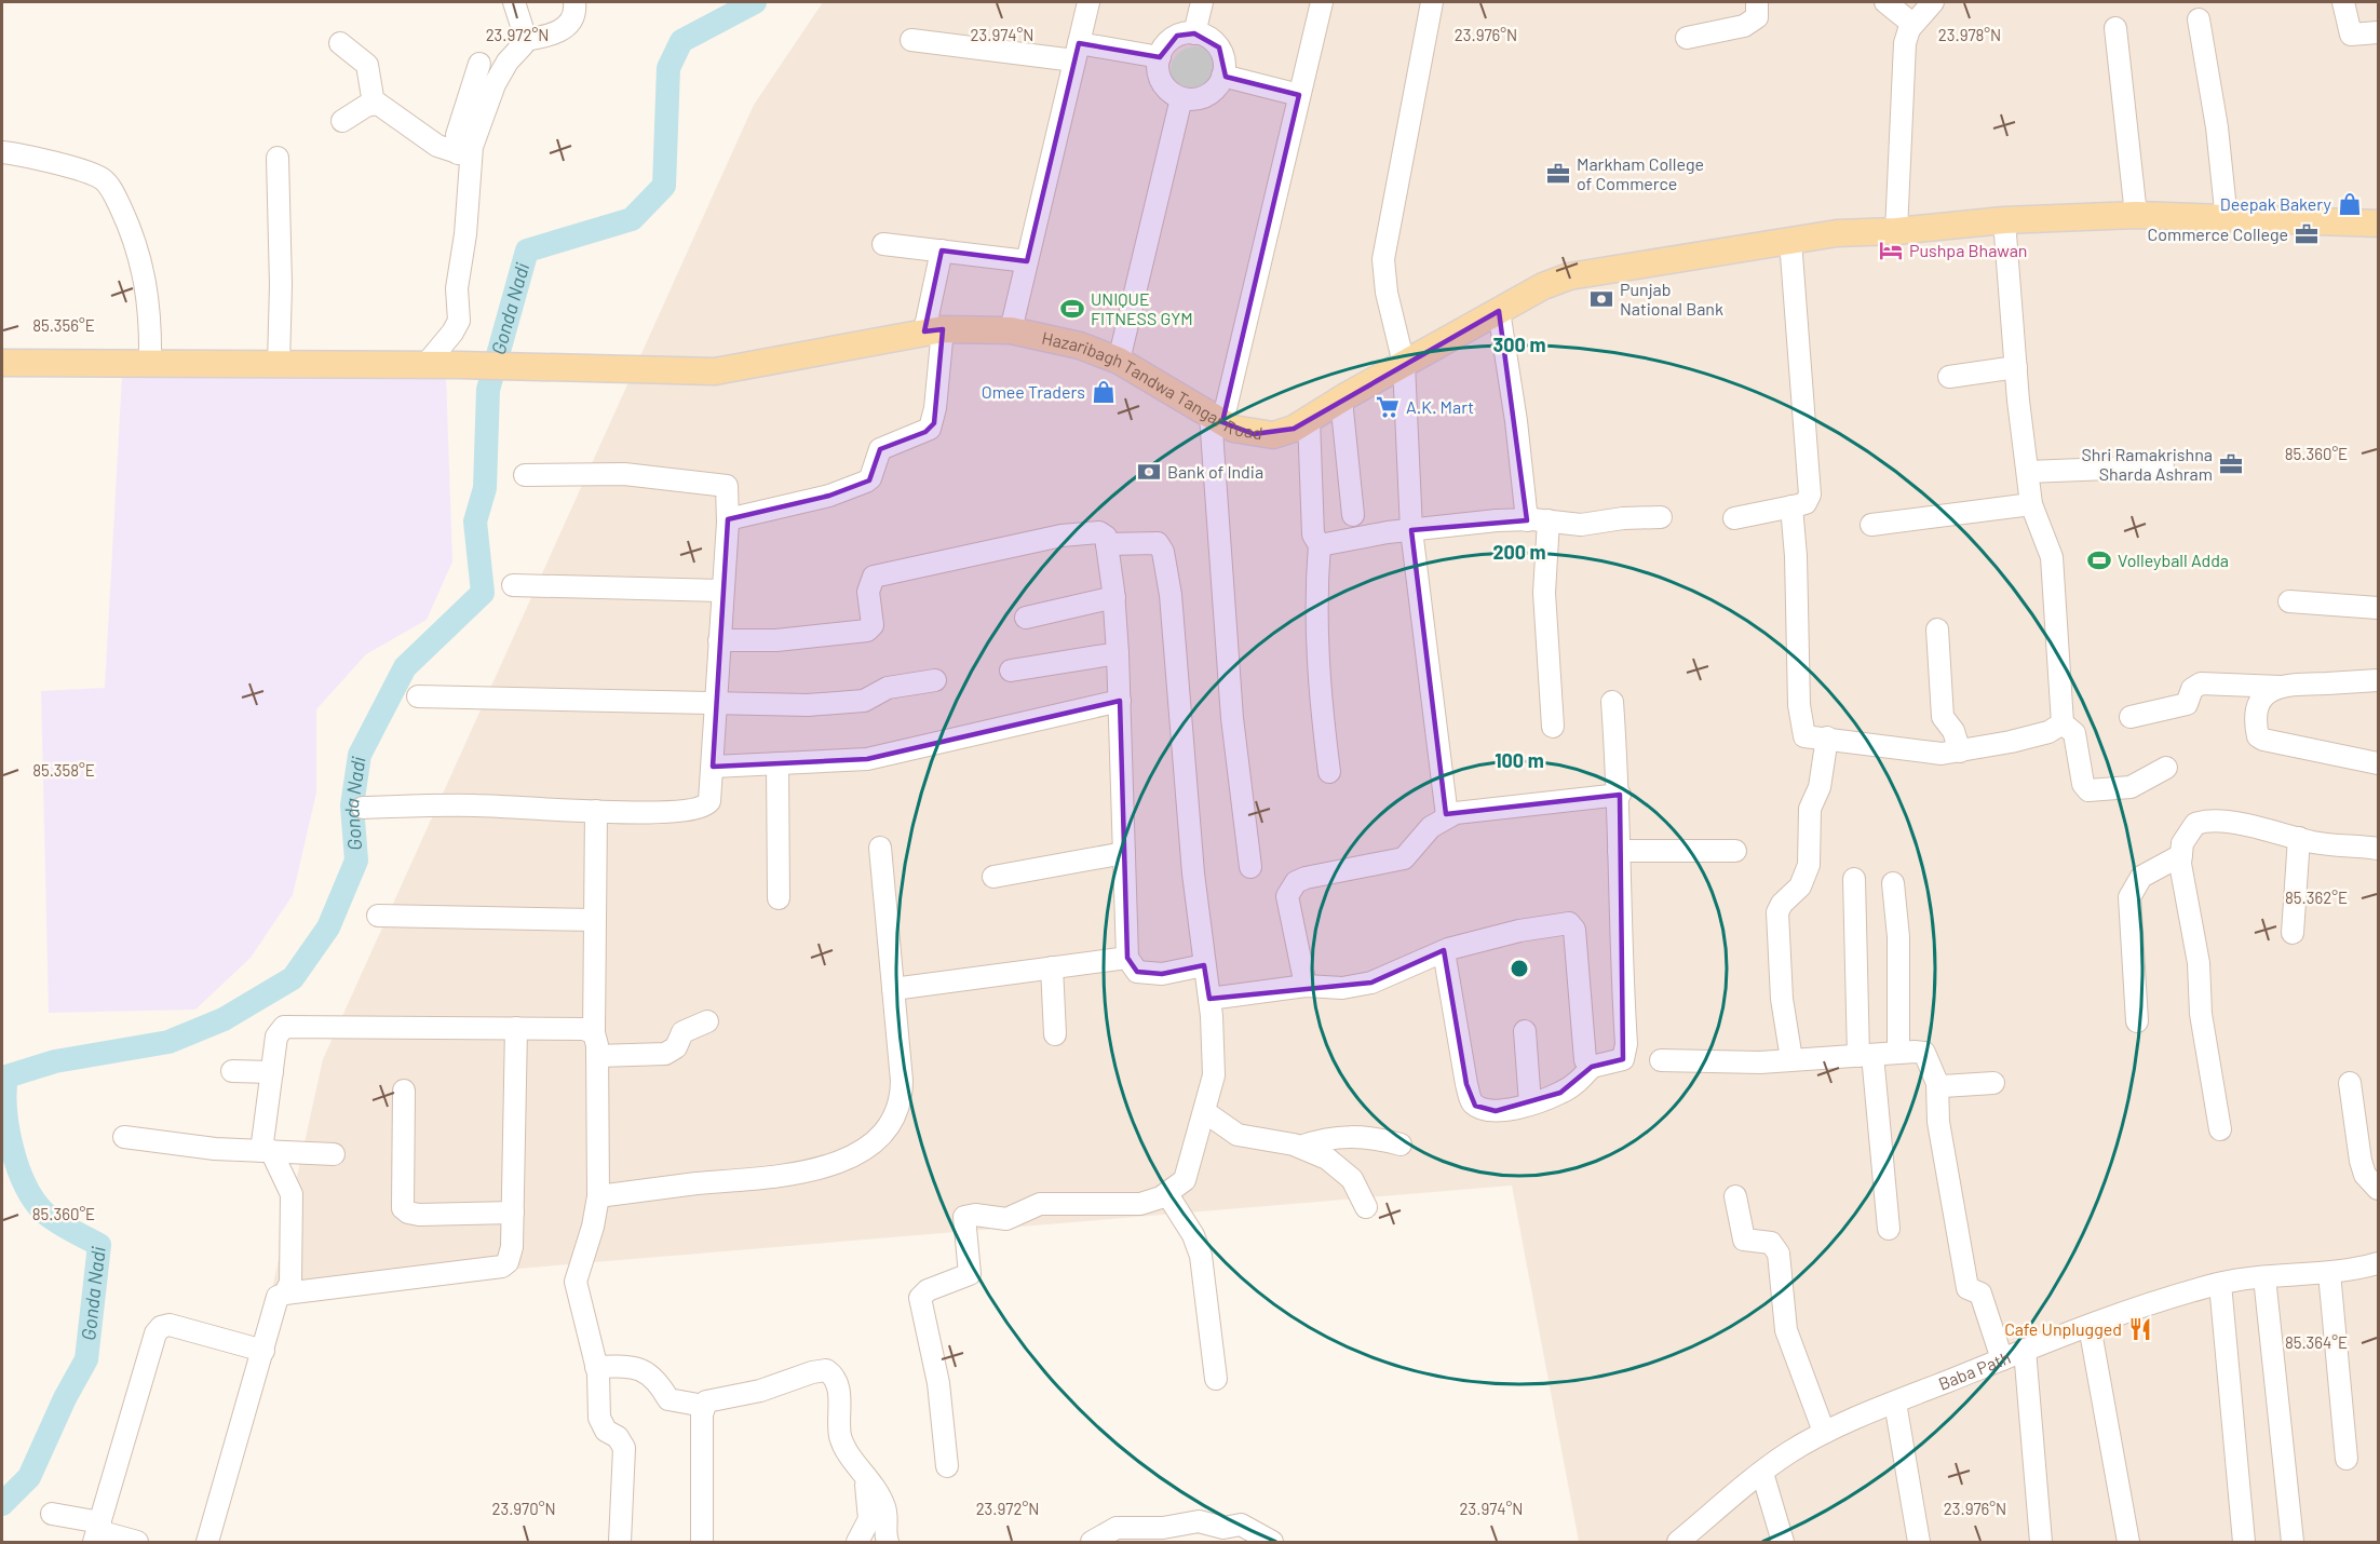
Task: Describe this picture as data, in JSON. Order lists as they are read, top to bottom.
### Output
{
  "streets": {
    "main road": ["Hazaribagh Tandwa Tangar Road"],
    "street": ["Baba Path"]
  },
  "water": ["Gonda Nadi"],
  "places": {
    "office": ["Markham College of Commerce", "Commerce College", "Shri Ramakrishna Sharda Ashram"],
    "shop": ["Deepak Bakery", "Omee Traders"],
    "hotel": ["Pushpa Bhawan"],
    "bank": ["Punjab National Bank", "Bank of India"],
    "sports": ["UNIQUE FITNESS GYM", "Volleyball Adda"],
    "supermarket": ["A.K. Mart"],
    "restaurant": ["Cafe Unplugged"]
  },
  "coordinates": [
    "23.972°N",
    "23.974°N",
    "23.976°N",
    "23.978°N",
    "85.356°E",
    "85.360°E",
    "85.358°E",
    "85.362°E",
    "85.364°E",
    "23.970°N"
  ],
  "rings": ["300 m", "200 m", "100 m"]
}
